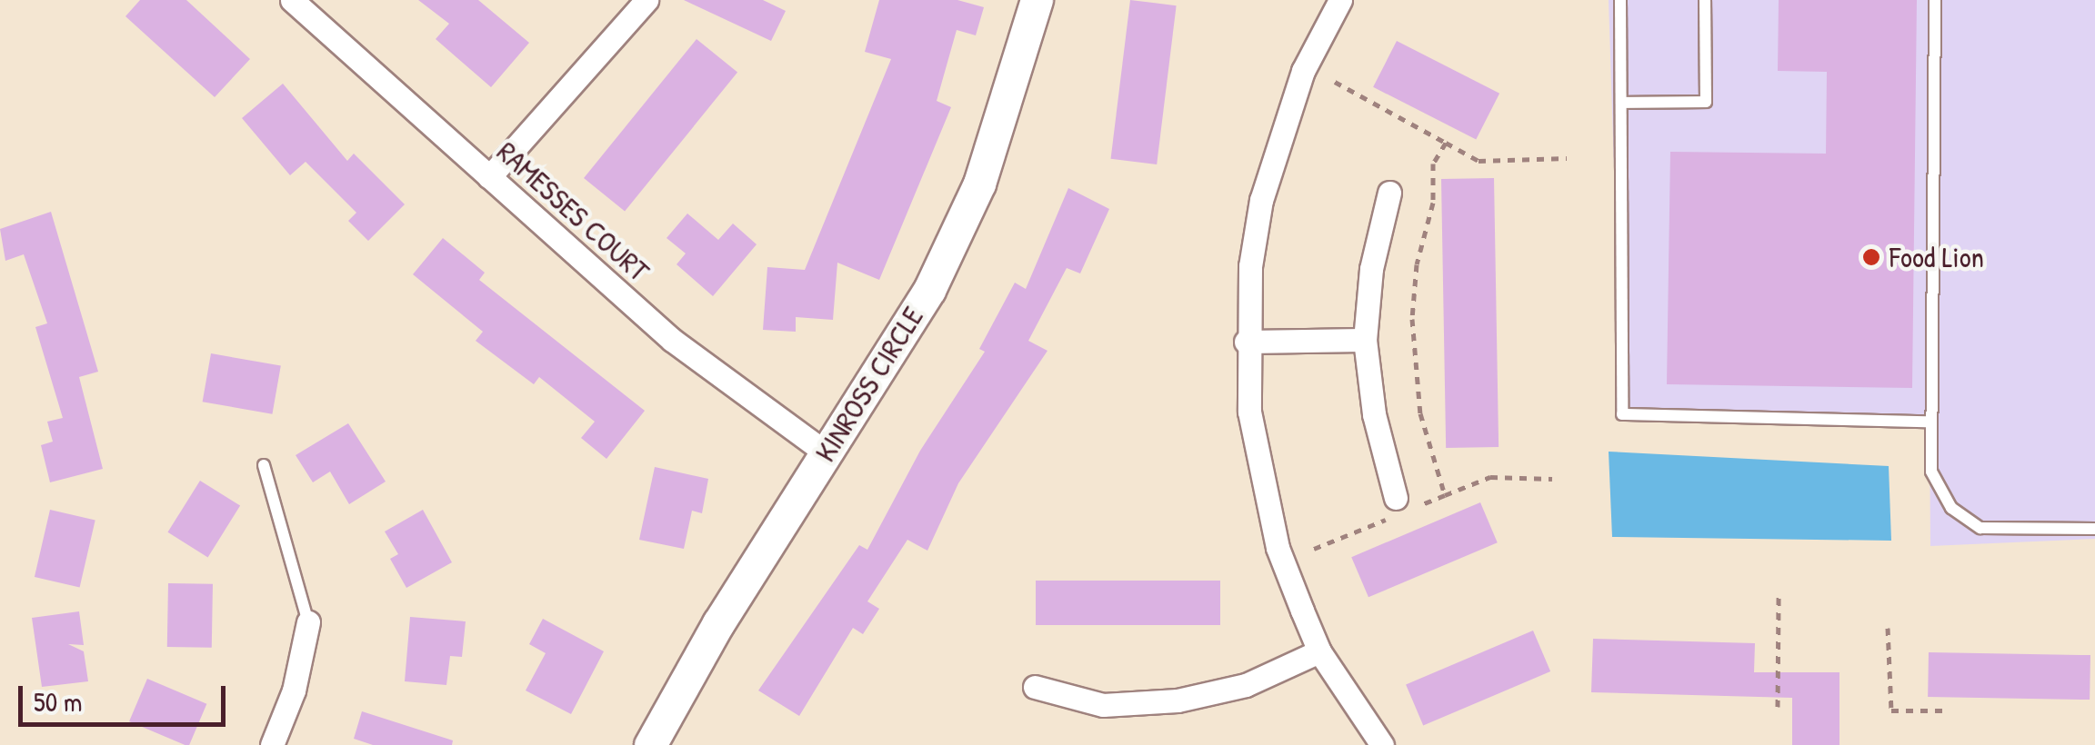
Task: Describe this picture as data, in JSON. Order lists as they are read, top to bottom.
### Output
{
  "streets": {
    "street": ["RAMESSES COURT", "KINROSS CIRCLE"]
  },
  "crossings": [
    ["RAMESSES COURT", "KINROSS CIRCLE"]
  ],
  "places": ["Food Lion"],
  "scale_bar": "50 m"
}
